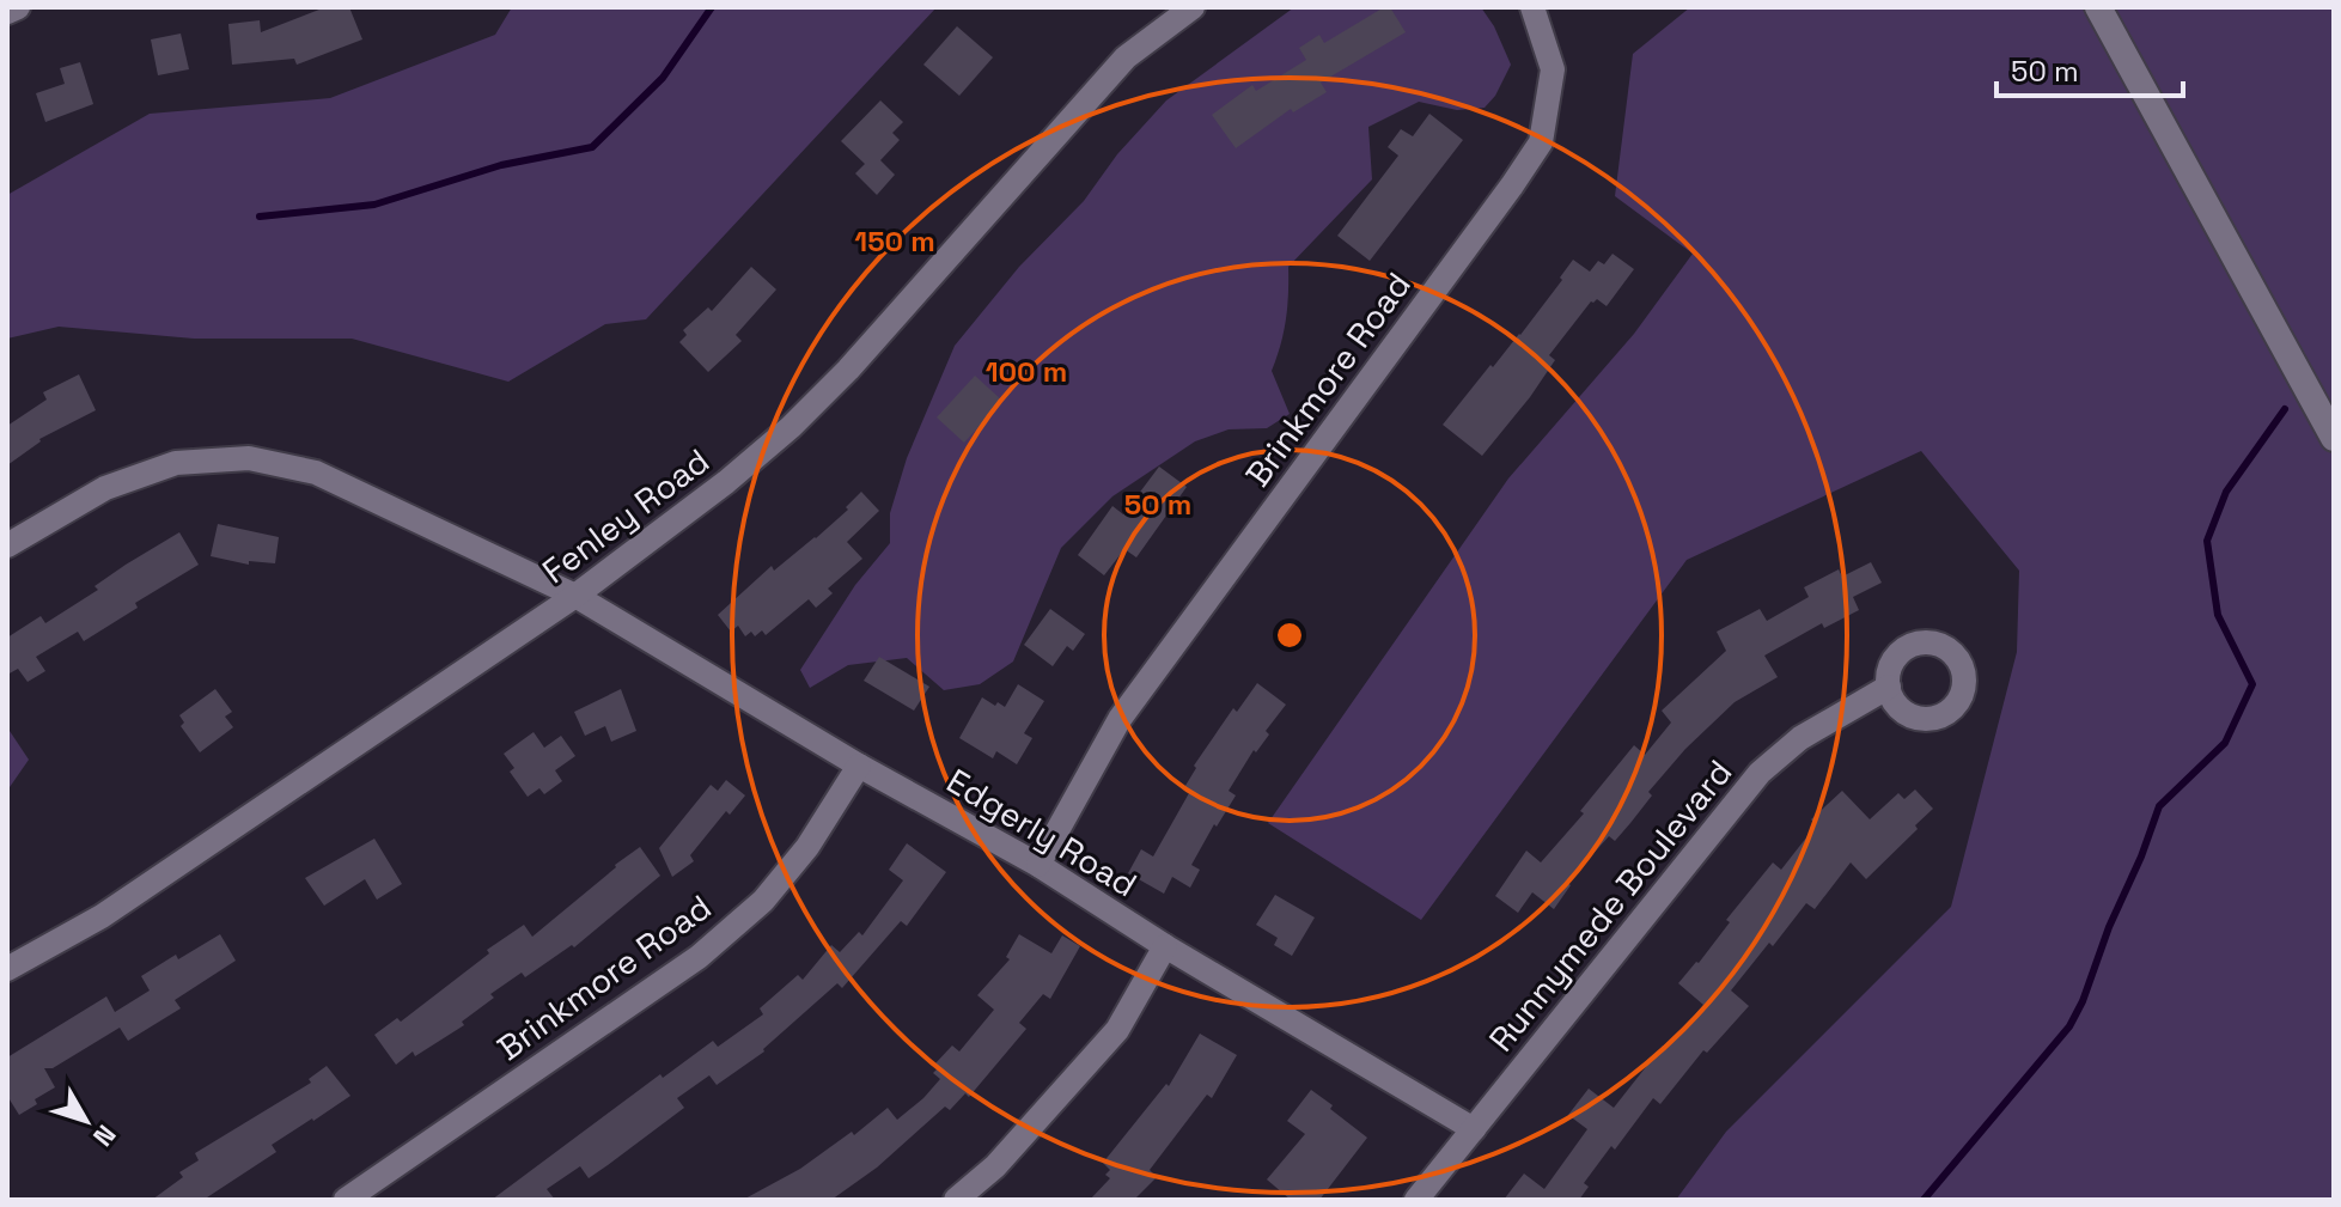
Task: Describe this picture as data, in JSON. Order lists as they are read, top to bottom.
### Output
{
  "streets": {
    "street": [
      "Brinkmore Road",
      "Fenley Road",
      "Edgerly Road",
      "Runnymede Boulevard"
    ]
  },
  "crossings": [
    ["Brinkmore Road", "Edgerly Road"],
    ["Fenley Road", "Edgerly Road"],
    ["Edgerly Road", "Runnymede Boulevard"]
  ],
  "scale_bar": "50 m",
  "north": "bottom right",
  "rings": ["150 m", "100 m", "50 m"]
}
